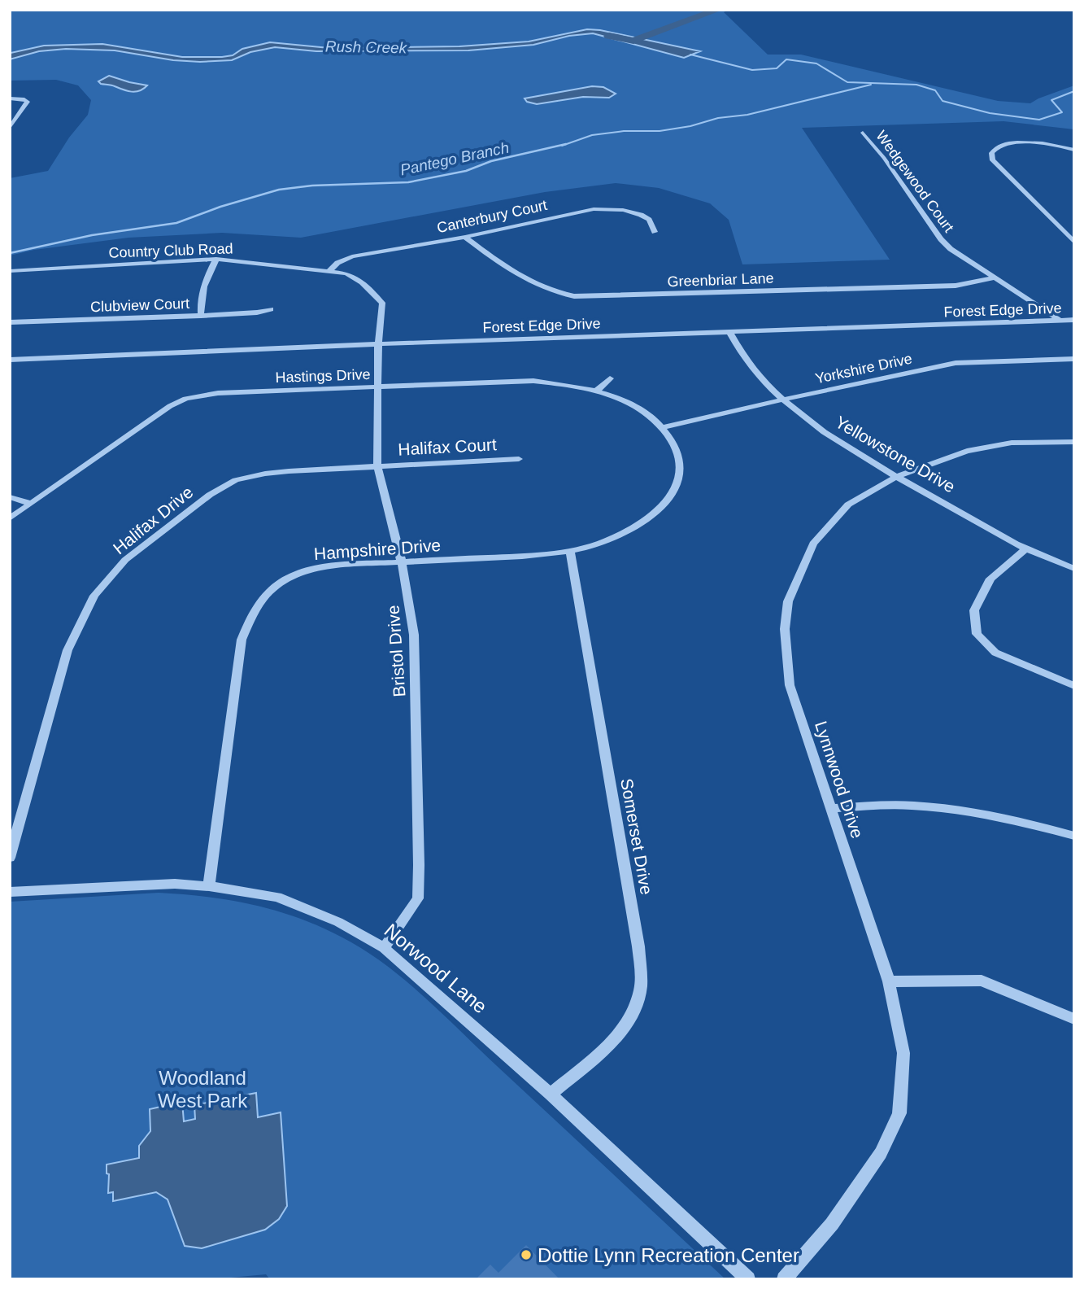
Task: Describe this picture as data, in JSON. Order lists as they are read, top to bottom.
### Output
{
  "streets": {
    "street": [
      "Wedgewood Court",
      "Canterbury Court",
      "Country Club Road",
      "Greenbriar Lane",
      "Clubview Court",
      "Forest Edge Drive",
      "Yorkshire Drive",
      "Hastings Drive",
      "Halifax Court",
      "Yellowstone Drive",
      "Halifax Drive",
      "Hampshire Drive",
      "Bristol Drive",
      "Lynnwood Drive",
      "Somerset Drive",
      "Norwood Lane"
    ]
  },
  "crossings": [
    ["Wedgewood Court", "Greenbriar Lane"],
    ["Wedgewood Court", "Forest Edge Drive"],
    ["Canterbury Court", "Country Club Road"],
    ["Canterbury Court", "Greenbriar Lane"],
    ["Country Club Road", "Forest Edge Drive"],
    ["Country Club Road", "Bristol Drive"],
    ["Forest Edge Drive", "Yellowstone Drive"],
    ["Forest Edge Drive", "Bristol Drive"],
    ["Yorkshire Drive", "Hastings Drive"],
    ["Yorkshire Drive", "Yellowstone Drive"],
    ["Yorkshire Drive", "Hampshire Drive"],
    ["Hastings Drive", "Hampshire Drive"],
    ["Hastings Drive", "Bristol Drive"],
    ["Halifax Court", "Halifax Drive"],
    ["Halifax Court", "Bristol Drive"],
    ["Yellowstone Drive", "Lynnwood Drive"],
    ["Halifax Drive", "Bristol Drive"],
    ["Hampshire Drive", "Bristol Drive"],
    ["Hampshire Drive", "Somerset Drive"],
    ["Hampshire Drive", "Norwood Lane"],
    ["Bristol Drive", "Norwood Lane"],
    ["Somerset Drive", "Norwood Lane"]
  ],
  "water": ["Rush Creek", "Pantego Branch"],
  "parks": ["Woodland West Park"],
  "places": ["Dottie Lynn Recreation Center"]
}
